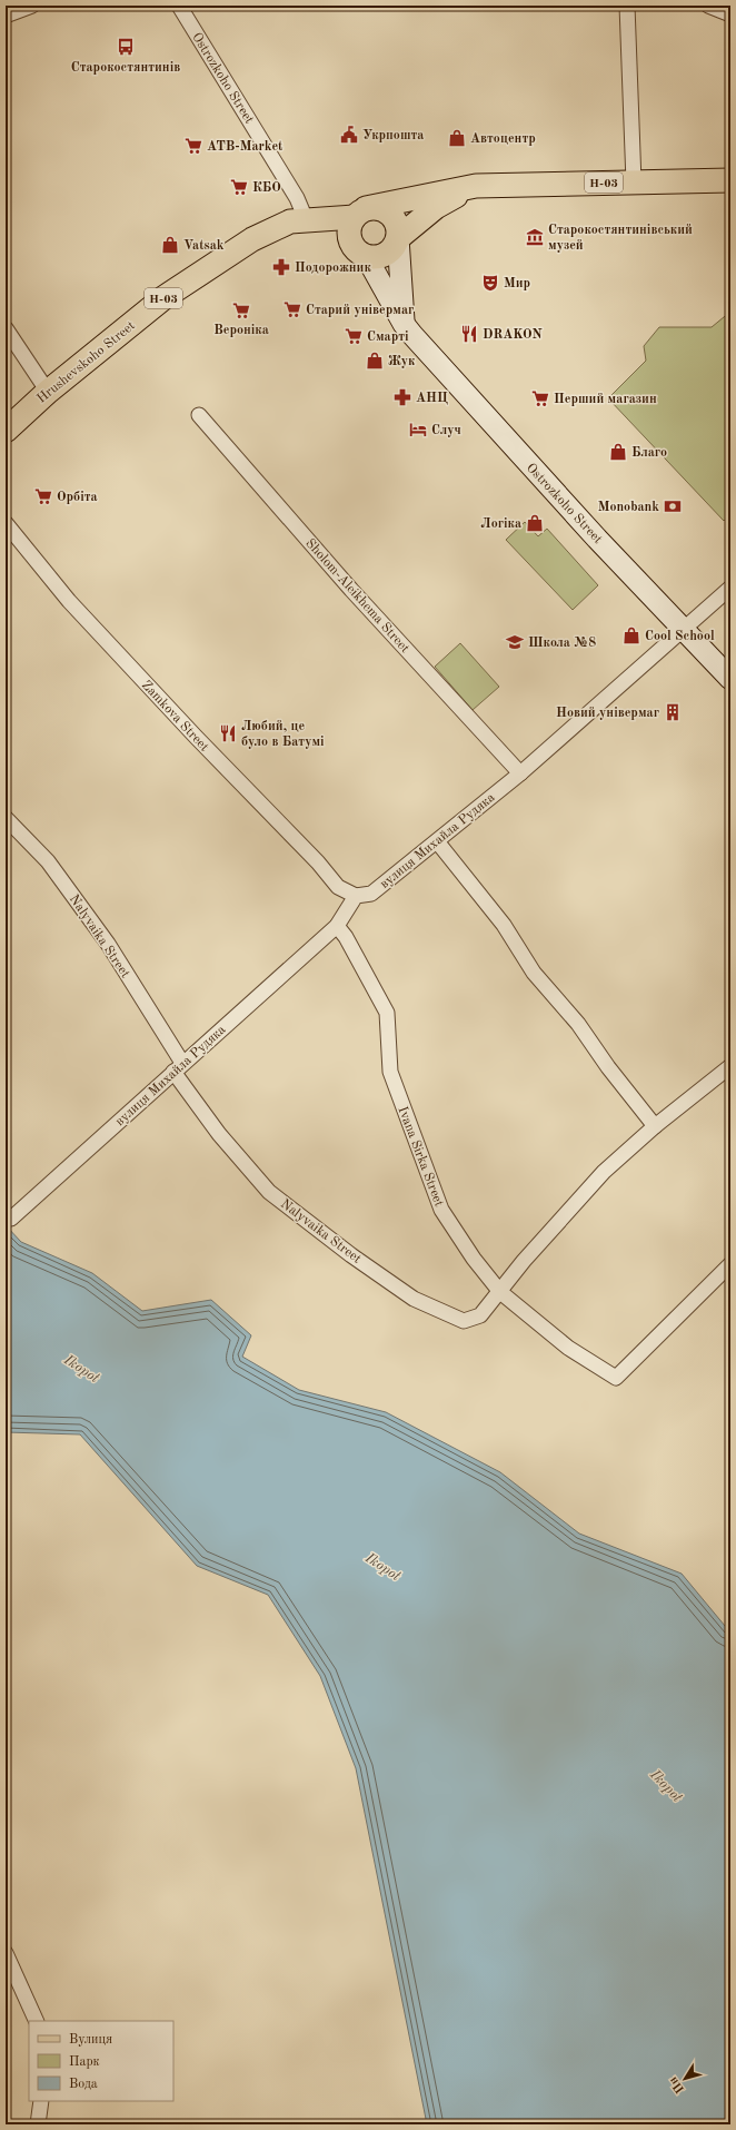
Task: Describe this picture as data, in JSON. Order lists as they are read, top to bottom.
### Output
{
  "streets": {
    "main road": ["Ostrozkoho Street", "Н-03", "Hrushevskoho Street"],
    "street": [
      "Sholom-Aleikhema Street",
      "Zamkova Street",
      "вулиця Михайла Рудяка",
      "Nalyvaika Street",
      "Ivana Sirka Street"
    ]
  },
  "crossings": [
    ["Ostrozkoho Street", "Н-03"],
    ["Ostrozkoho Street", "Hrushevskoho Street"],
    ["Ostrozkoho Street", "вулиця Михайла Рудяка"],
    ["Н-03", "Hrushevskoho Street"],
    ["Sholom-Aleikhema Street", "вулиця Михайла Рудяка"],
    ["Zamkova Street", "вулиця Михайла Рудяка"],
    ["вулиця Михайла Рудяка", "Nalyvaika Street"],
    ["вулиця Михайла Рудяка", "Ivana Sirka Street"],
    ["Nalyvaika Street", "Ivana Sirka Street"]
  ],
  "water": ["Ikopot"],
  "places": {
    "bus stop": ["Старокостянтинів"],
    "public building": ["Укрпошта"],
    "shop": [
      "Автоцентр",
      "Vatsak",
      "Жук",
      "Благо",
      "Логіка",
      "Cool School"
    ],
    "supermarket": [
      "ATB-Market",
      "КБО",
      "Старий універмаг",
      "Вероніка",
      "Смарті",
      "Перший магазин",
      "Орбіта"
    ],
    "museum": ["Старокостянтинівський музей"],
    "pharmacy": ["Подорожник", "АНЦ"],
    "theatre": ["Мир"],
    "restaurant": ["DRAKON", "Любий, це було в Батумі"],
    "hotel": ["Случ"],
    "bank": ["Monobank"],
    "school or university": ["Школа №8"],
    "building": ["Новий універмаг"]
  },
  "legend": ["Вулиця", "Парк", "Вода"],
  "north": "bottom left"
}
